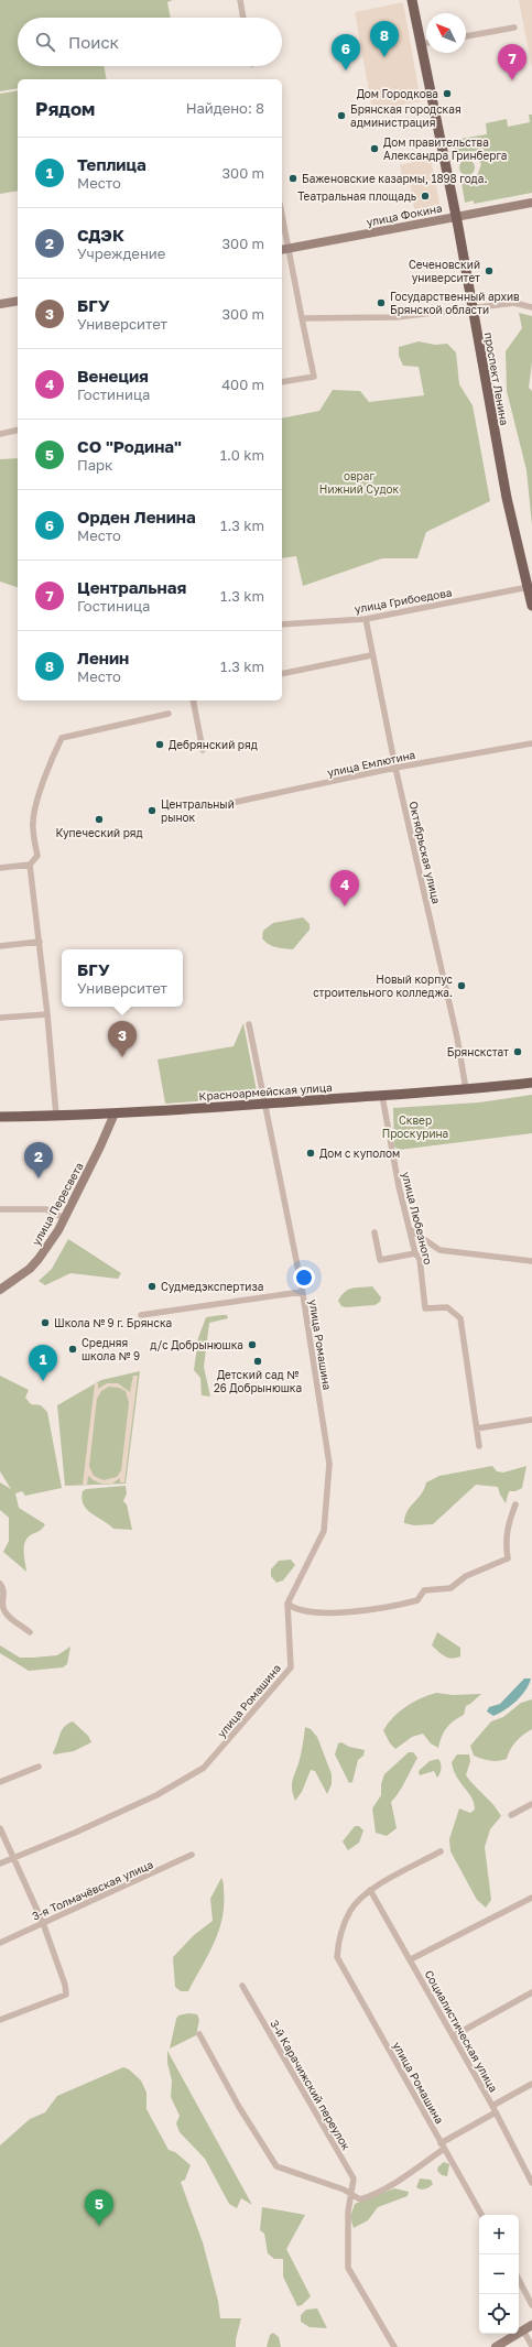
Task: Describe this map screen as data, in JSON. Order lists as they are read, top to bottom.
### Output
{
  "streets": {
    "main road": [
      "улица Фокина",
      "проспект Ленина",
      "Красноармейская улица",
      "улица Пересвета"
    ],
    "street": [
      "улица Грибоедова",
      "улица Емлютина",
      "Октябрьская улица",
      "улица Любезного",
      "улица Ромашина",
      "3-я Толмачёвская улица",
      "Социалистическая улица",
      "3-й Карачижский переулок"
    ]
  },
  "crossings": [
    ["улица Фокина", "проспект Ленина"],
    ["проспект Ленина", "улица Грибоедова"],
    ["улица Грибоедова", "Октябрьская улица"],
    ["улица Емлютина", "Октябрьская улица"],
    ["Октябрьская улица", "Красноармейская улица"],
    ["Красноармейская улица", "улица Пересвета"],
    ["Красноармейская улица", "улица Любезного"],
    ["Красноармейская улица", "улица Ромашина"],
    ["улица Ромашина", "Социалистическая улица"]
  ],
  "parks": ["овраг Нижний Судок", "Сквер Проскурина"],
  "places": [
    "Дом Городкова",
    "Брянская городская администрация",
    "Дом правительства Александра Гринберга",
    "Баженовские казармы, 1898 года.",
    "Театральная площадь",
    "Сеченовский университет",
    "Государственный архив Брянской области",
    "Дебрянский ряд",
    "Центральный рынок",
    "Купеческий ряд",
    "Новый корпус строительного колледжа.",
    "Брянскстат",
    "Дом с куполом",
    "Судмедэкспертиза",
    "Школа № 9 г. Брянска",
    "д/с Добрынюшка",
    "Средняя школа № 9",
    "Детский сад № 26 Добрынюшка"
  ],
  "north": "top left",
  "page": {
    "search": "Поиск",
    "pins": [
      "8",
      "6",
      "7",
      "4",
      "3",
      "2",
      "1",
      "5"
    ],
    "heading": ["Рядом", "Найдено: 8"],
    "list": [
      {
        "mark": "1",
        "name": "Теплица",
        "note": "Место",
        "value": "300 m"
      },
      {
        "mark": "2",
        "name": "СДЭК",
        "note": "Учреждение",
        "value": "300 m"
      },
      {
        "mark": "3",
        "name": "БГУ",
        "note": "Университет",
        "value": "300 m"
      },
      {
        "mark": "4",
        "name": "Венеция",
        "note": "Гостиница",
        "value": "400 m"
      },
      {
        "mark": "5",
        "name": "СО \"Родина\"",
        "note": "Парк",
        "value": "1.0 km"
      },
      {
        "mark": "6",
        "name": "Орден Ленина",
        "note": "Место",
        "value": "1.3 km"
      },
      {
        "mark": "7",
        "name": "Центральная",
        "note": "Гостиница",
        "value": "1.3 km"
      },
      {
        "mark": "8",
        "name": "Ленин",
        "note": "Место",
        "value": "1.3 km"
      }
    ],
    "popup": ["БГУ", "Университет"],
    "map_buttons": ["+", "−"]
  }
}
